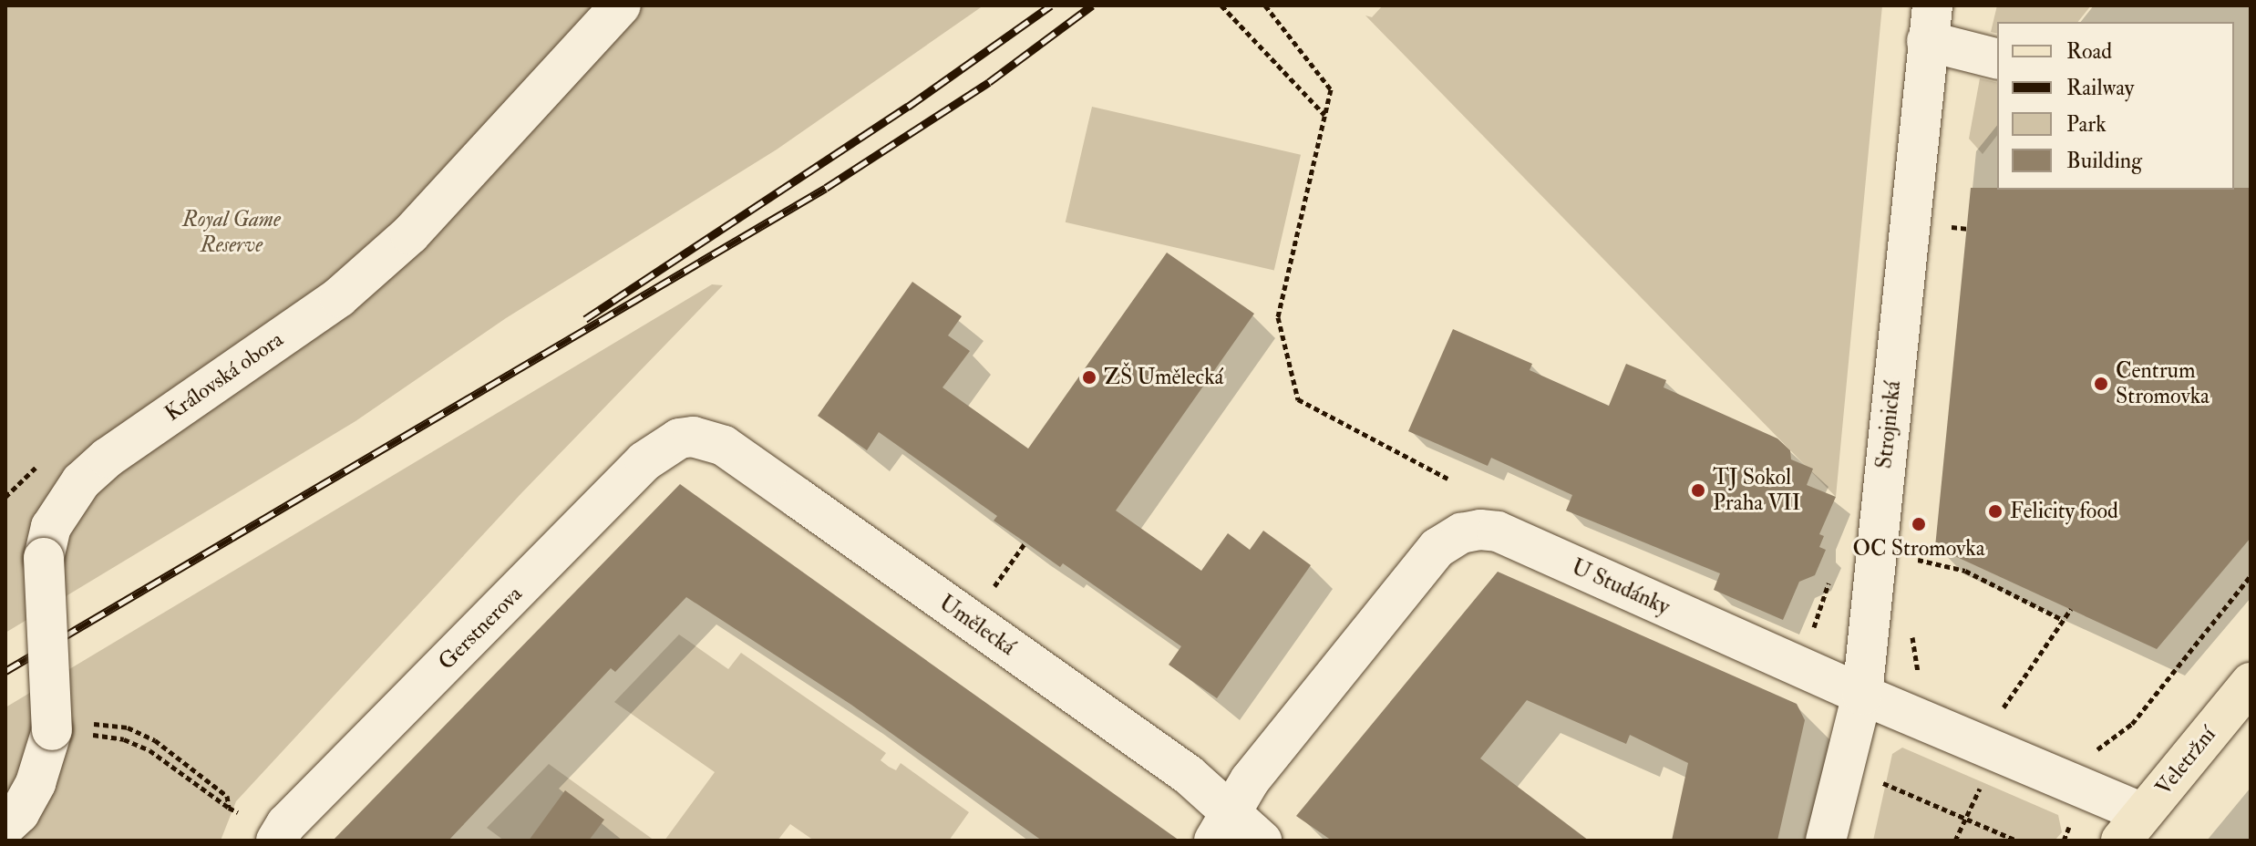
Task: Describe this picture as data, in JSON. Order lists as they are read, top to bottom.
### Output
{
  "streets": {
    "main road": ["Veletržní"],
    "street": [
      "Královská obora",
      "Strojnická",
      "U Studánky",
      "Umělecká",
      "Gerstnerova"
    ]
  },
  "crossings": [
    ["Strojnická", "U Studánky"],
    ["U Studánky", "Umělecká"],
    ["U Studánky", "Veletržní"],
    ["Umělecká", "Gerstnerova"]
  ],
  "parks": ["Royal Game Reserve"],
  "places": [
    "ZŠ Umělecká",
    "Centrum Stromovka",
    "TJ Sokol Praha VII",
    "Felicity food",
    "OC Stromovka"
  ],
  "legend": [
    "Road",
    "Railway",
    "Park",
    "Building"
  ]
}
